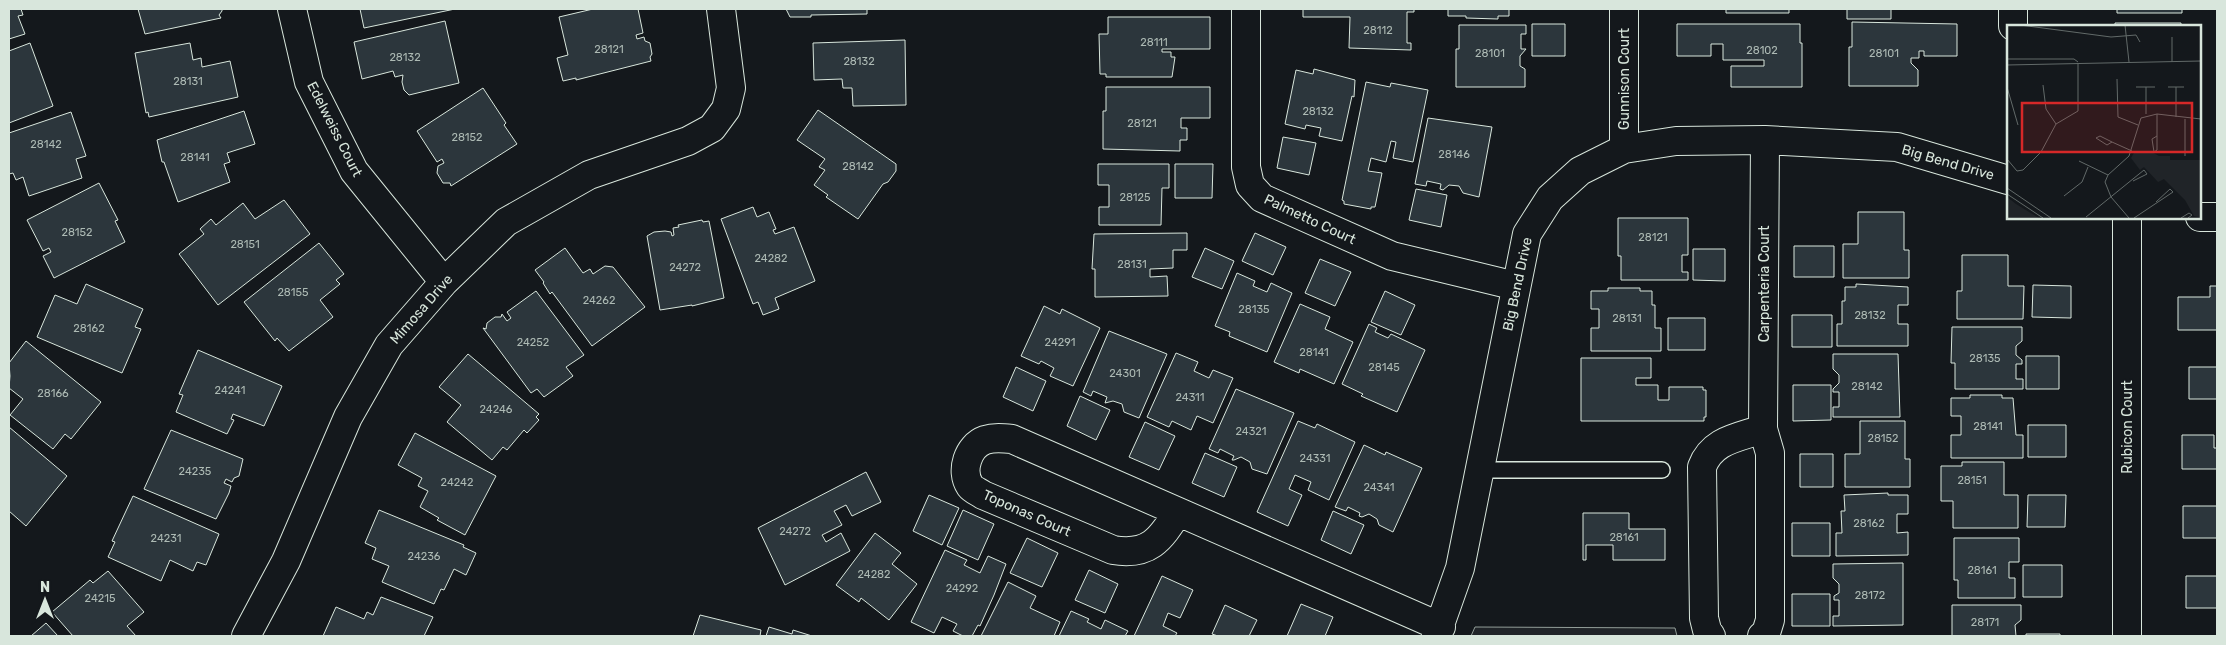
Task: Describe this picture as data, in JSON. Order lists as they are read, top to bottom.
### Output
{
  "streets": {
    "street": [
      "Gunnison Court",
      "Edelweiss Court",
      "Big Bend Drive",
      "Palmetto Court",
      "Carpenteria Court",
      "Mimosa Drive",
      "Rubicon Court",
      "Toponas Court"
    ]
  },
  "crossings": [
    ["Gunnison Court", "Big Bend Drive"],
    ["Edelweiss Court", "Mimosa Drive"],
    ["Big Bend Drive", "Palmetto Court"],
    ["Big Bend Drive", "Carpenteria Court"],
    ["Big Bend Drive", "Toponas Court"]
  ],
  "house_numbers": [
    "28112",
    "28111",
    "28121",
    "28102",
    "28101",
    "28101",
    "28132",
    "28132",
    "28131",
    "28132",
    "28121",
    "28152",
    "28142",
    "28146",
    "28141",
    "28142",
    "28125",
    "28152",
    "28121",
    "28151",
    "24282",
    "28131",
    "24272",
    "28155",
    "24262",
    "28135",
    "28132",
    "28131",
    "28162",
    "24252",
    "24291",
    "28141",
    "28135",
    "28145",
    "24301",
    "28142",
    "24241",
    "28166",
    "24311",
    "24246",
    "28141",
    "24321",
    "28152",
    "24331",
    "24235",
    "28151",
    "24242",
    "24341",
    "28162",
    "24272",
    "28161",
    "24231",
    "24236",
    "28161",
    "24282",
    "24292",
    "28172",
    "24215",
    "28171"
  ],
  "north": "top"
}
